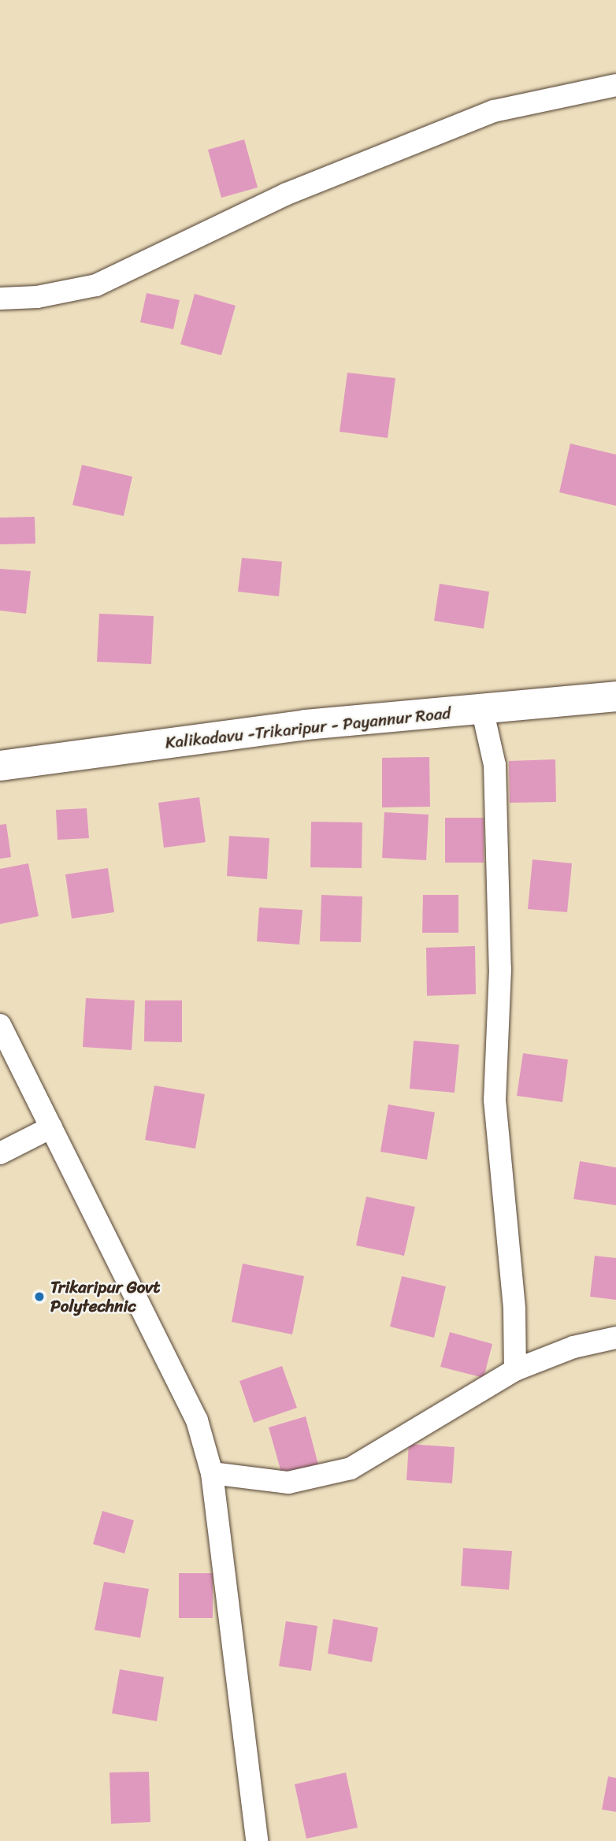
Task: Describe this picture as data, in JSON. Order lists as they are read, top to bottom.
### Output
{
  "streets": {
    "main road": ["Kalikadavu -Trikaripur - Payannur Road"]
  },
  "places": ["Trikaripur Govt Polytechnic"]
}
